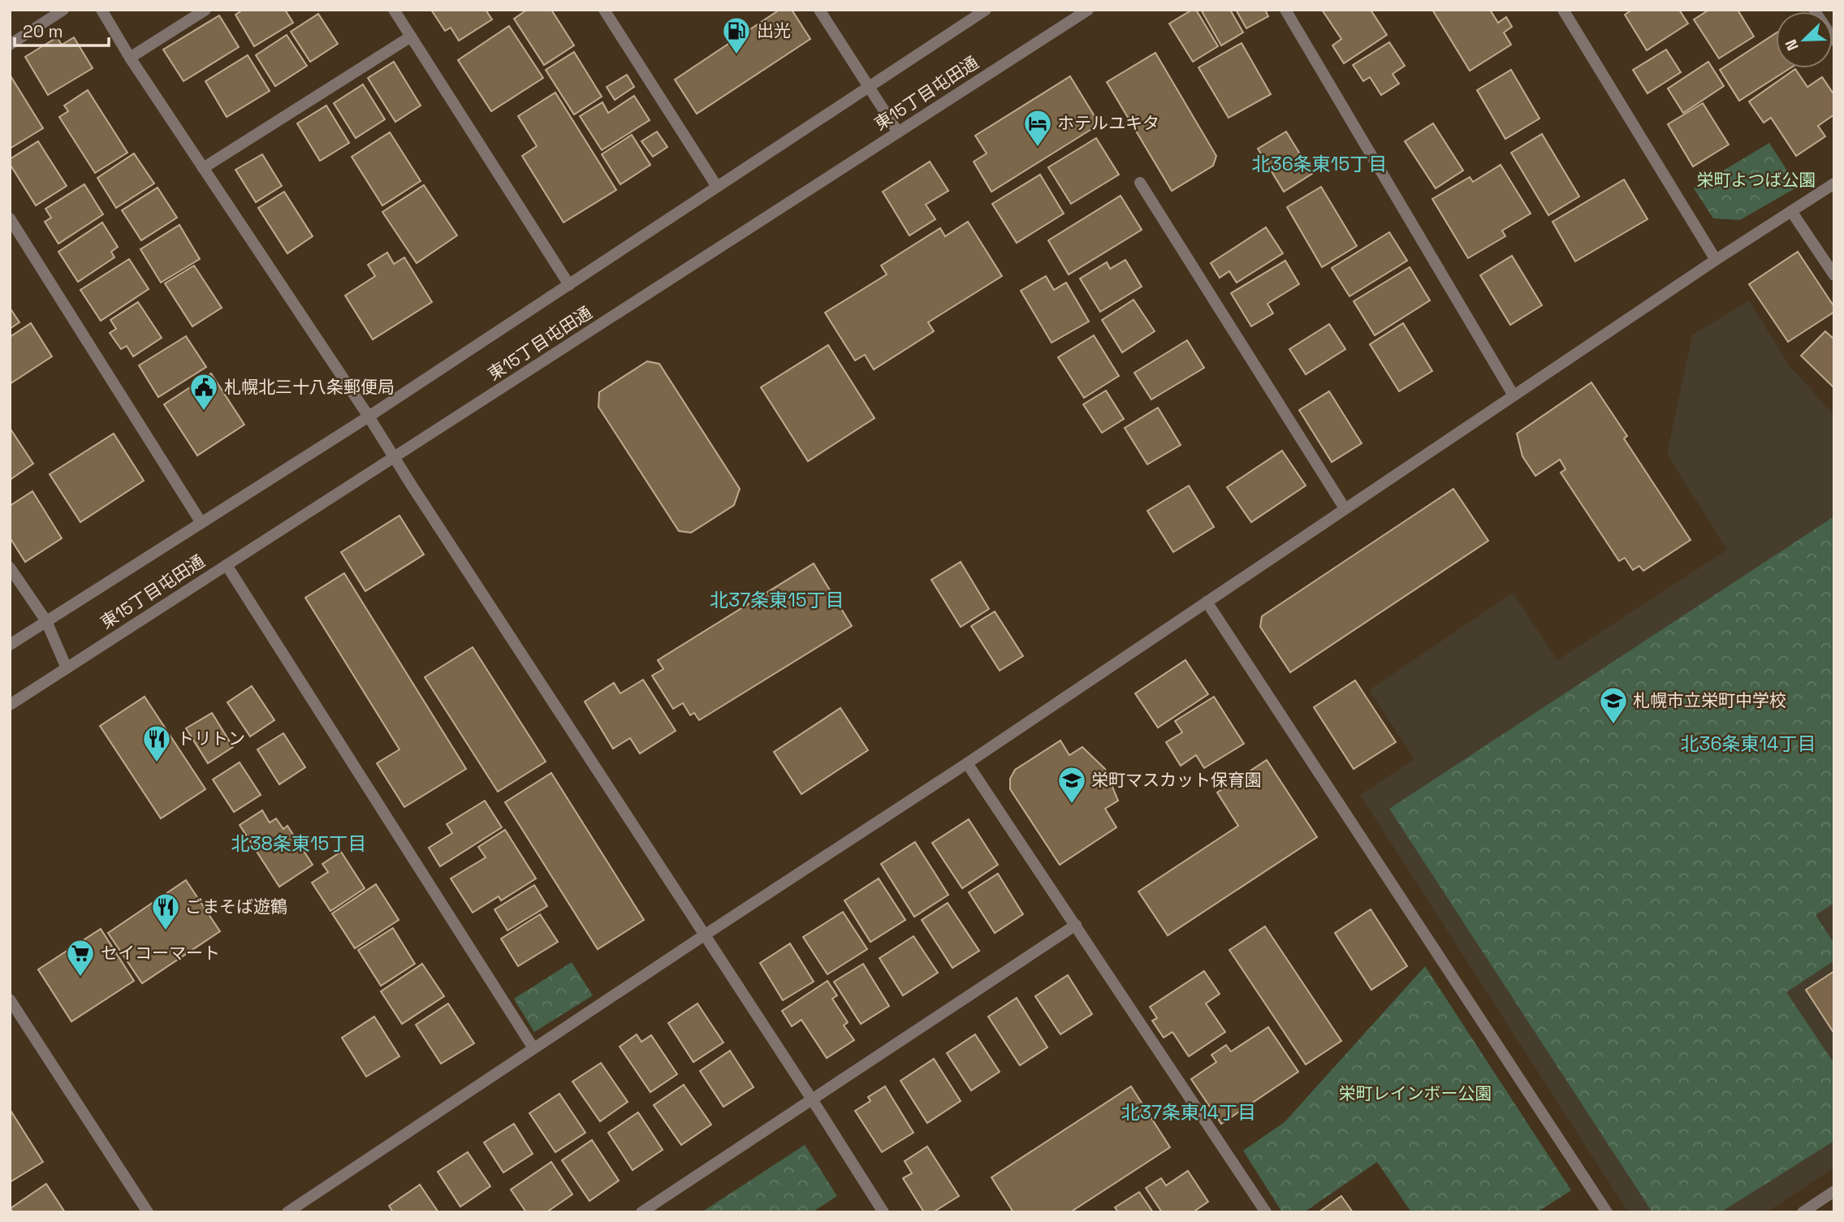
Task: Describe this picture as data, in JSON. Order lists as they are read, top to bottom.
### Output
{
  "streets": {
    "street": ["東15丁目屯田通"]
  },
  "districts": [
    "北36条東15丁目",
    "北37条東15丁目",
    "北36条東14丁目",
    "北38条東15丁目",
    "北37条東14丁目"
  ],
  "parks": ["栄町よつば公園", "栄町レインボー公園"],
  "places": {
    "fuel station": ["出光"],
    "hotel": ["ホテルユキタ"],
    "public building": ["札幌北三十八条郵便局"],
    "school or university": ["札幌市立栄町中学校", "栄町マスカット保育園"],
    "restaurant": ["トリトン", "ごまそば遊鶴"],
    "supermarket": ["セイコーマート"]
  },
  "scale_bar": "20 m",
  "north": "bottom left"
}
